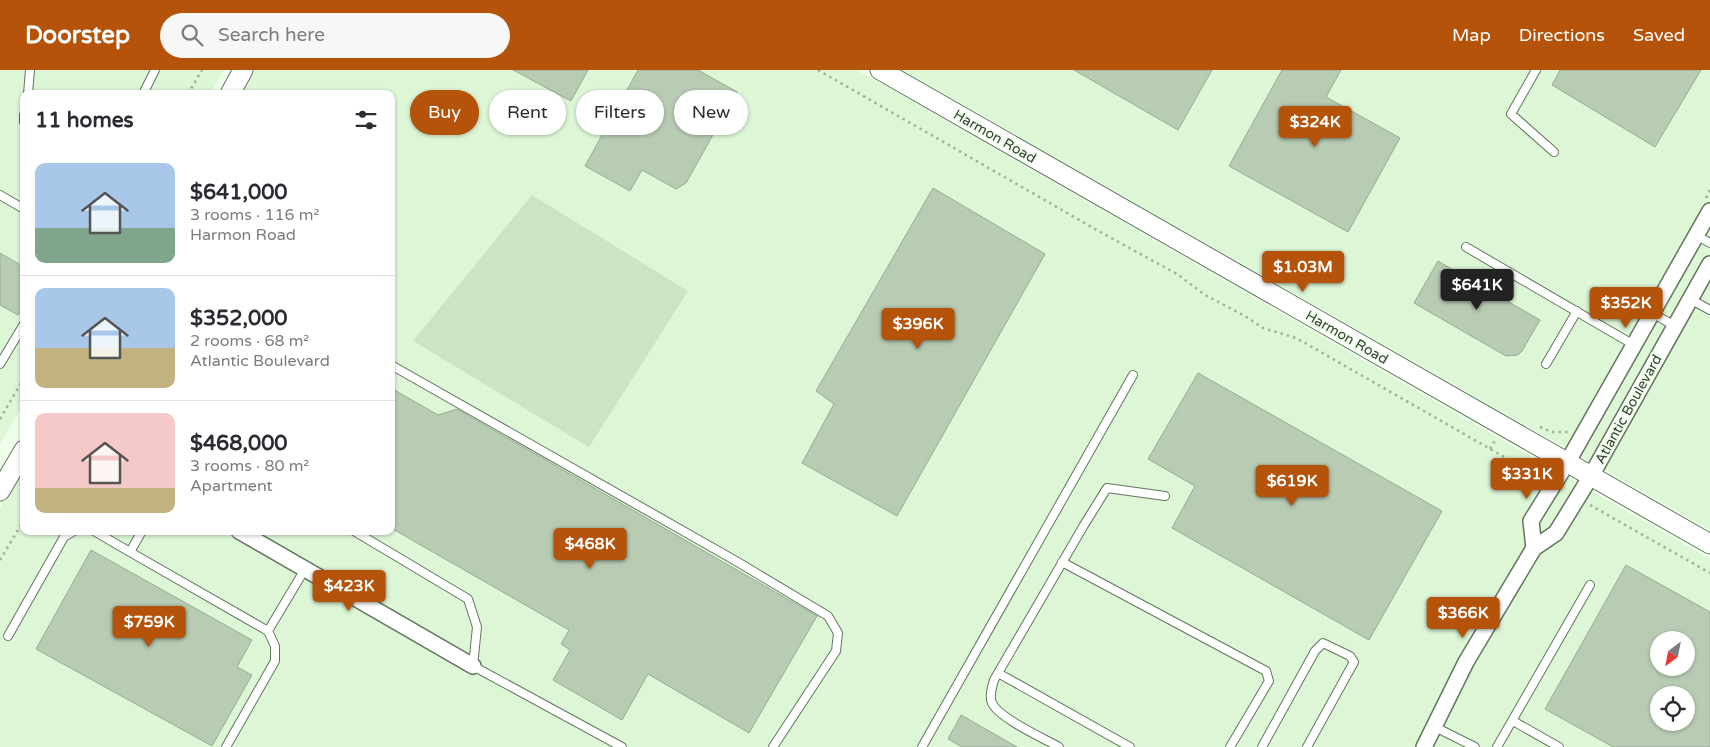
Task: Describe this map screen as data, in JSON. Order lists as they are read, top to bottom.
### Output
{
  "streets": {
    "street": ["Harmon Road", "Atlantic Boulevard"]
  },
  "crossings": [
    ["Harmon Road", "Atlantic Boulevard"]
  ],
  "north": "bottom left",
  "page": {
    "header": "Doorstep",
    "search": "Search here",
    "nav": ["Map", "Directions", "Saved"],
    "chip": [
      "Buy",
      "Rent",
      "Filters",
      "New"
    ],
    "heading": "11 homes",
    "price": [
      "$324K",
      "$1.03M",
      "$641K",
      "$352K",
      "$396K",
      "$331K",
      "$619K",
      "$468K",
      "$423K",
      "$366K",
      "$759K"
    ],
    "list": [
      {
        "name": "$641,000",
        "note": "3 rooms · 116 m² · Harmon Road"
      },
      {
        "name": "$352,000",
        "note": "2 rooms · 68 m² · Atlantic Boulevard"
      },
      {
        "name": "$468,000",
        "note": "3 rooms · 80 m² · Apartment"
      }
    ]
  }
}
